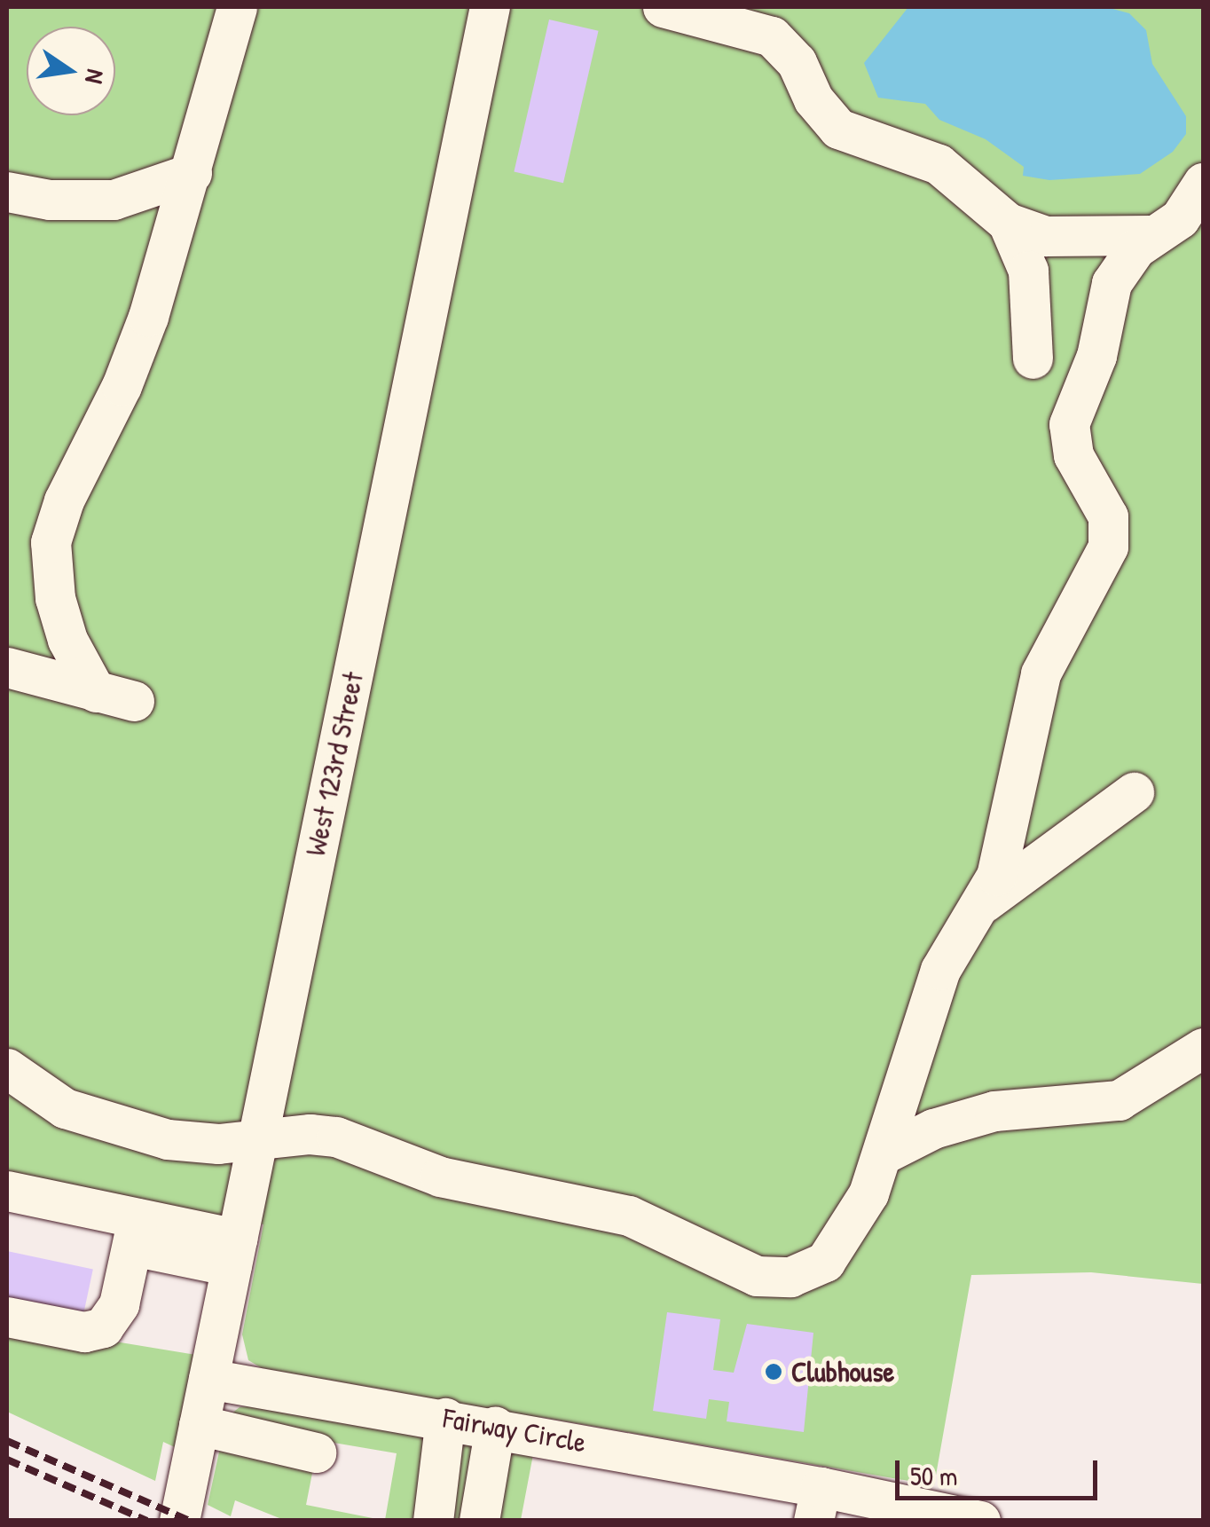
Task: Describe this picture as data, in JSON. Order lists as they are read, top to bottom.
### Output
{
  "streets": {
    "street": ["West 123rd Street", "Fairway Circle"]
  },
  "crossings": [
    ["West 123rd Street", "Fairway Circle"]
  ],
  "places": ["Clubhouse"],
  "scale_bar": "50 m",
  "north": "right"
}
